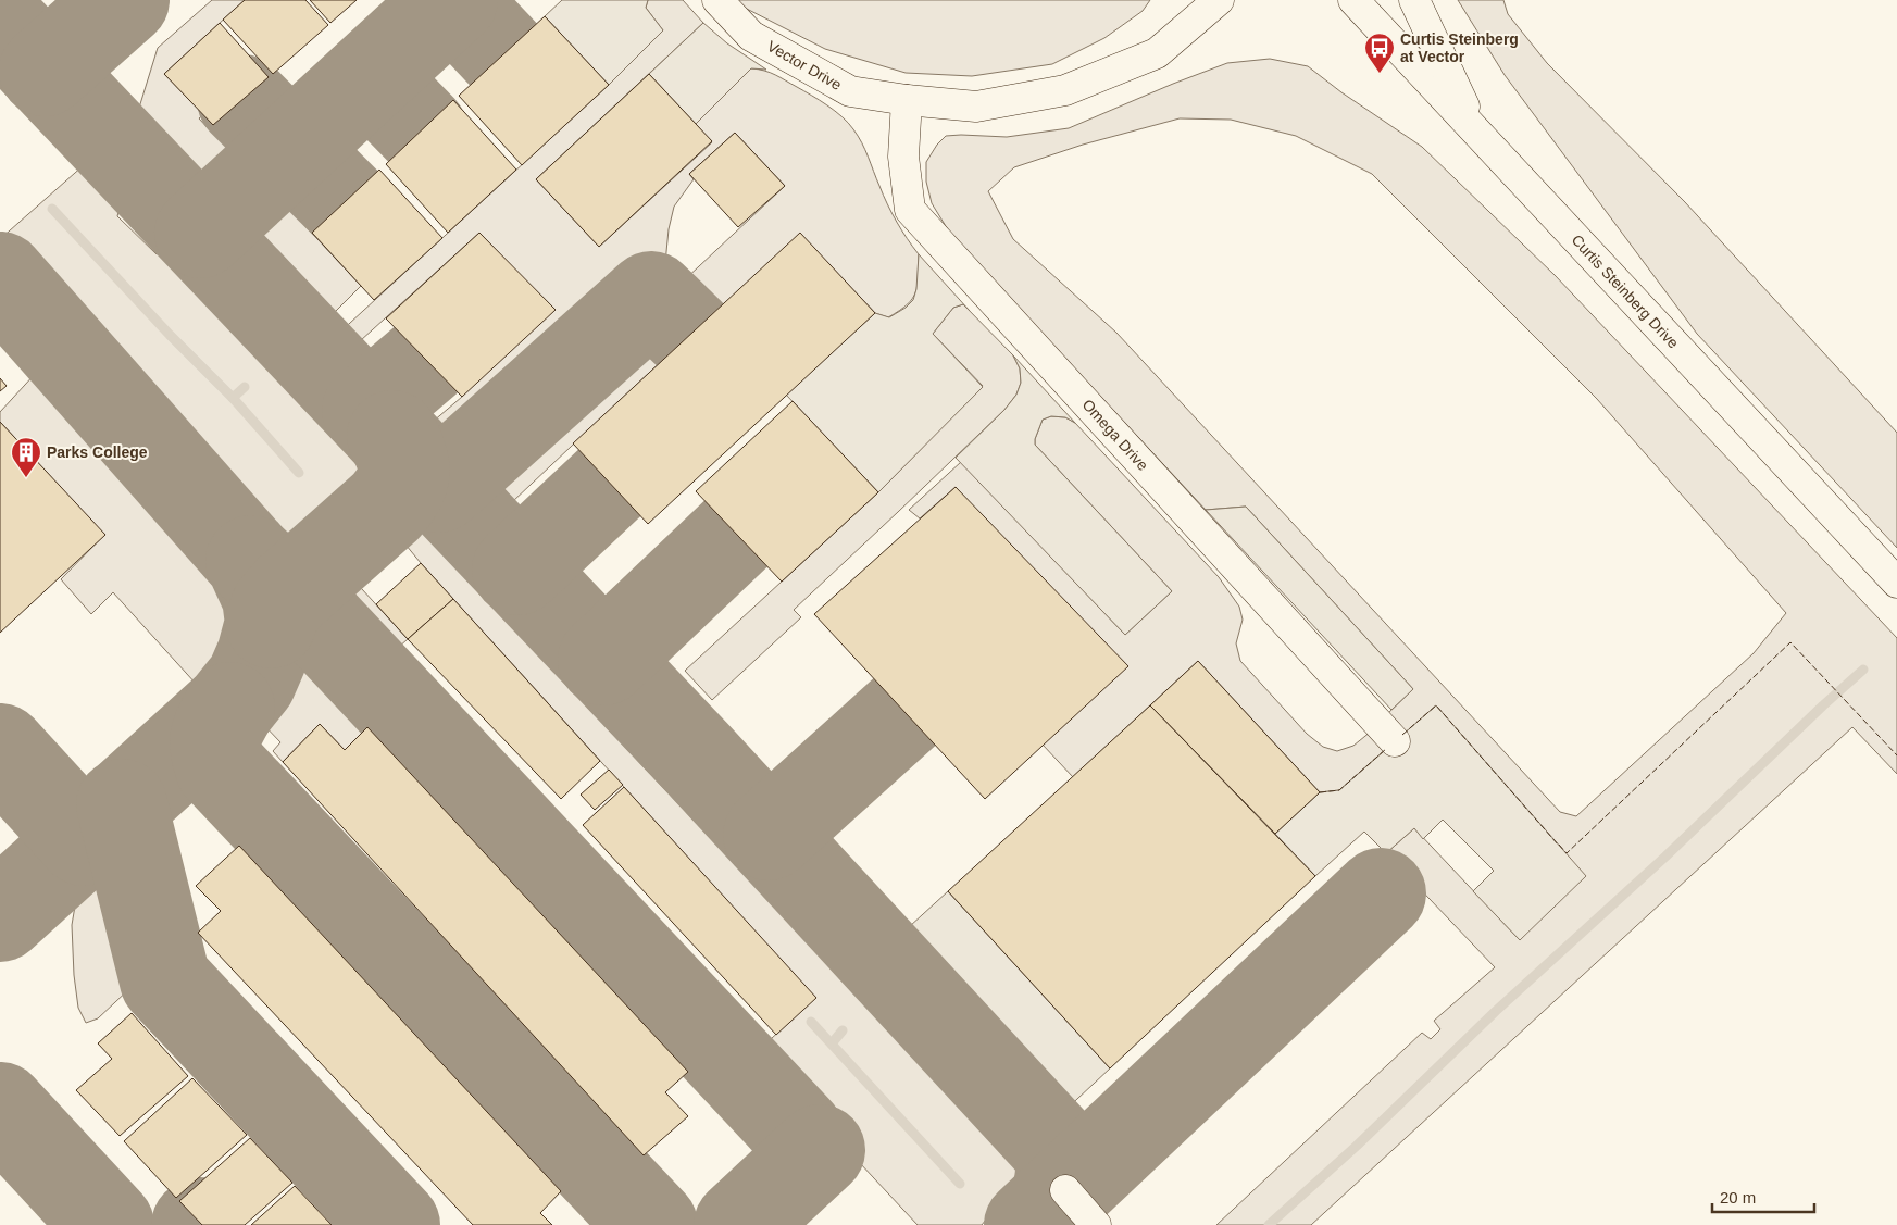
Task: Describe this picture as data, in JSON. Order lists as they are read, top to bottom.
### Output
{
  "streets": {
    "street": ["Vector Drive", "Curtis Steinberg Drive", "Omega Drive"]
  },
  "crossings": [
    ["Vector Drive", "Omega Drive"]
  ],
  "places": {
    "bus stop": ["Curtis Steinberg at Vector"],
    "building": ["Parks College"]
  },
  "scale_bar": "20 m"
}
